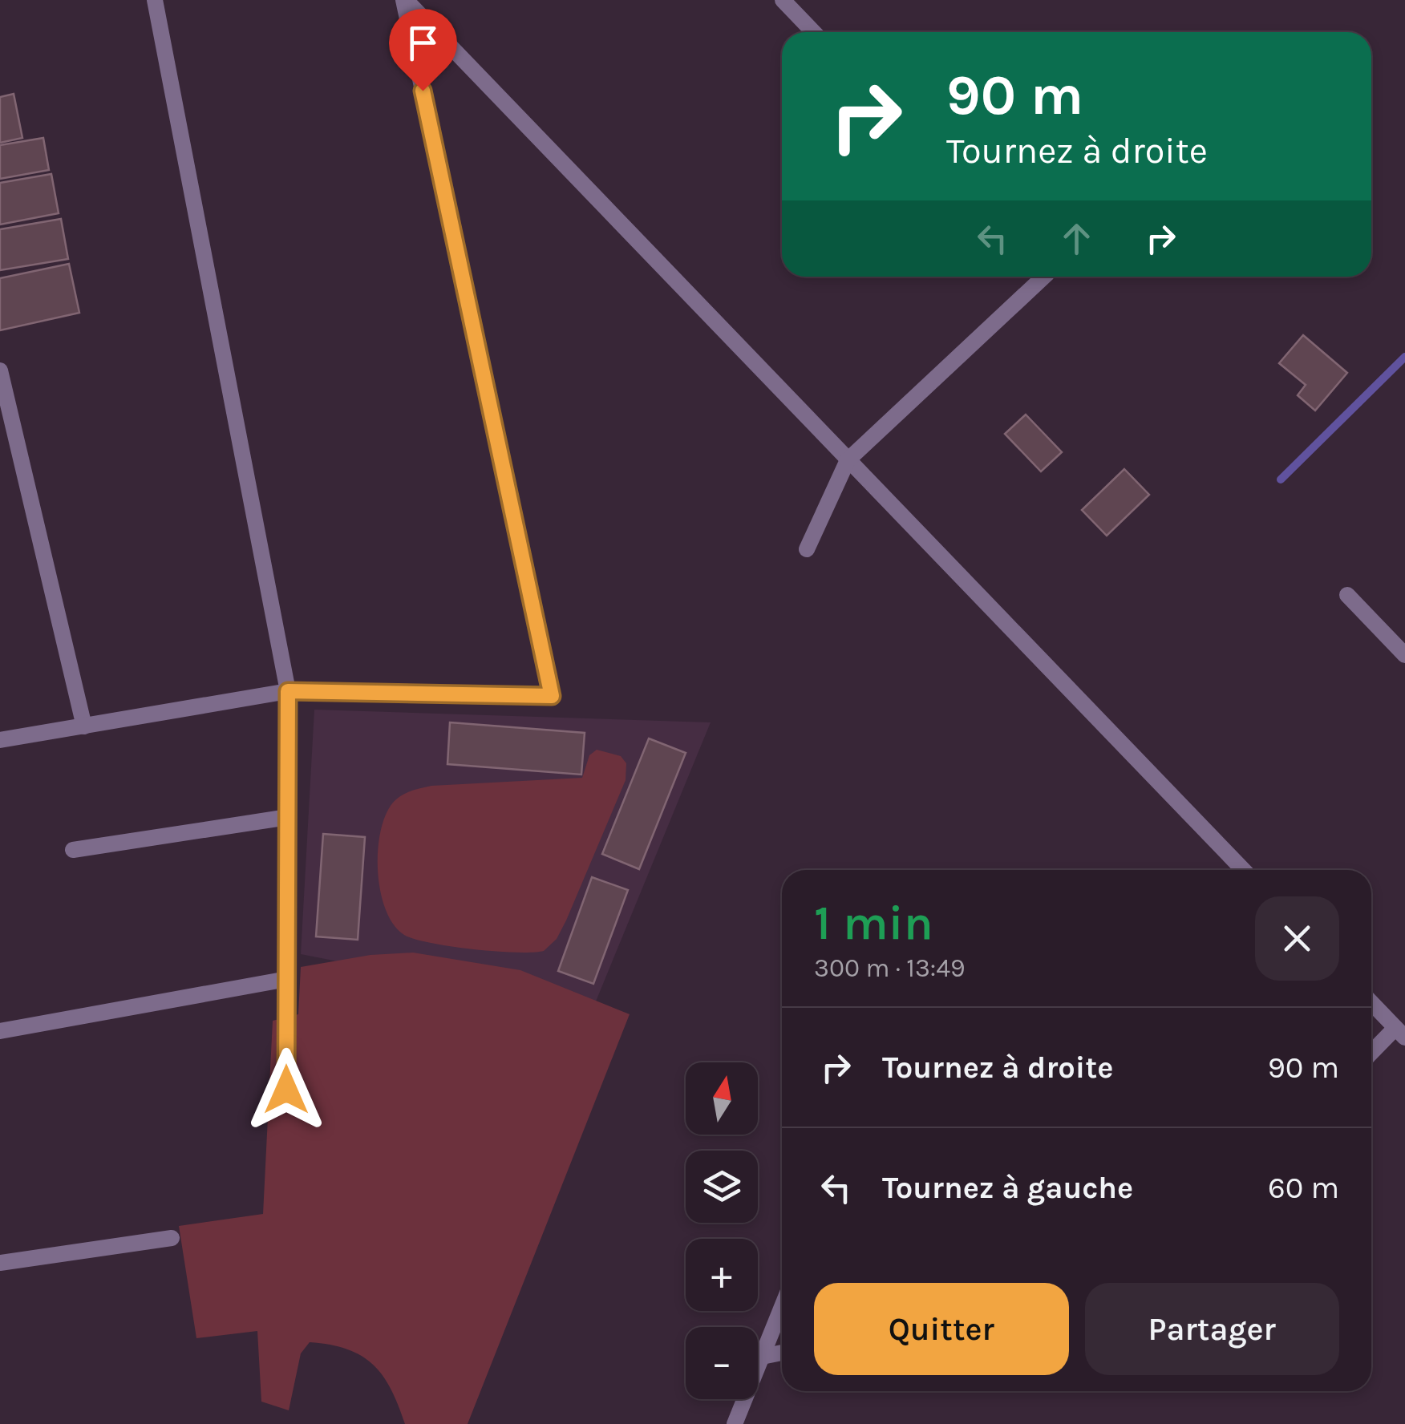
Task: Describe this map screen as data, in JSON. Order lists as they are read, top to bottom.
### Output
{
  "north": "top",
  "page": {
    "turn": ["90 m", "Tournez à droite"],
    "heading": ["1 min", "300 m · 13:49"],
    "list": [
      {
        "name": "Tournez à droite",
        "value": "90 m"
      },
      {
        "name": "Tournez à gauche",
        "value": "60 m"
      }
    ],
    "map_buttons": ["+", "−"],
    "buttons": ["Quitter", "Partager"]
  }
}
